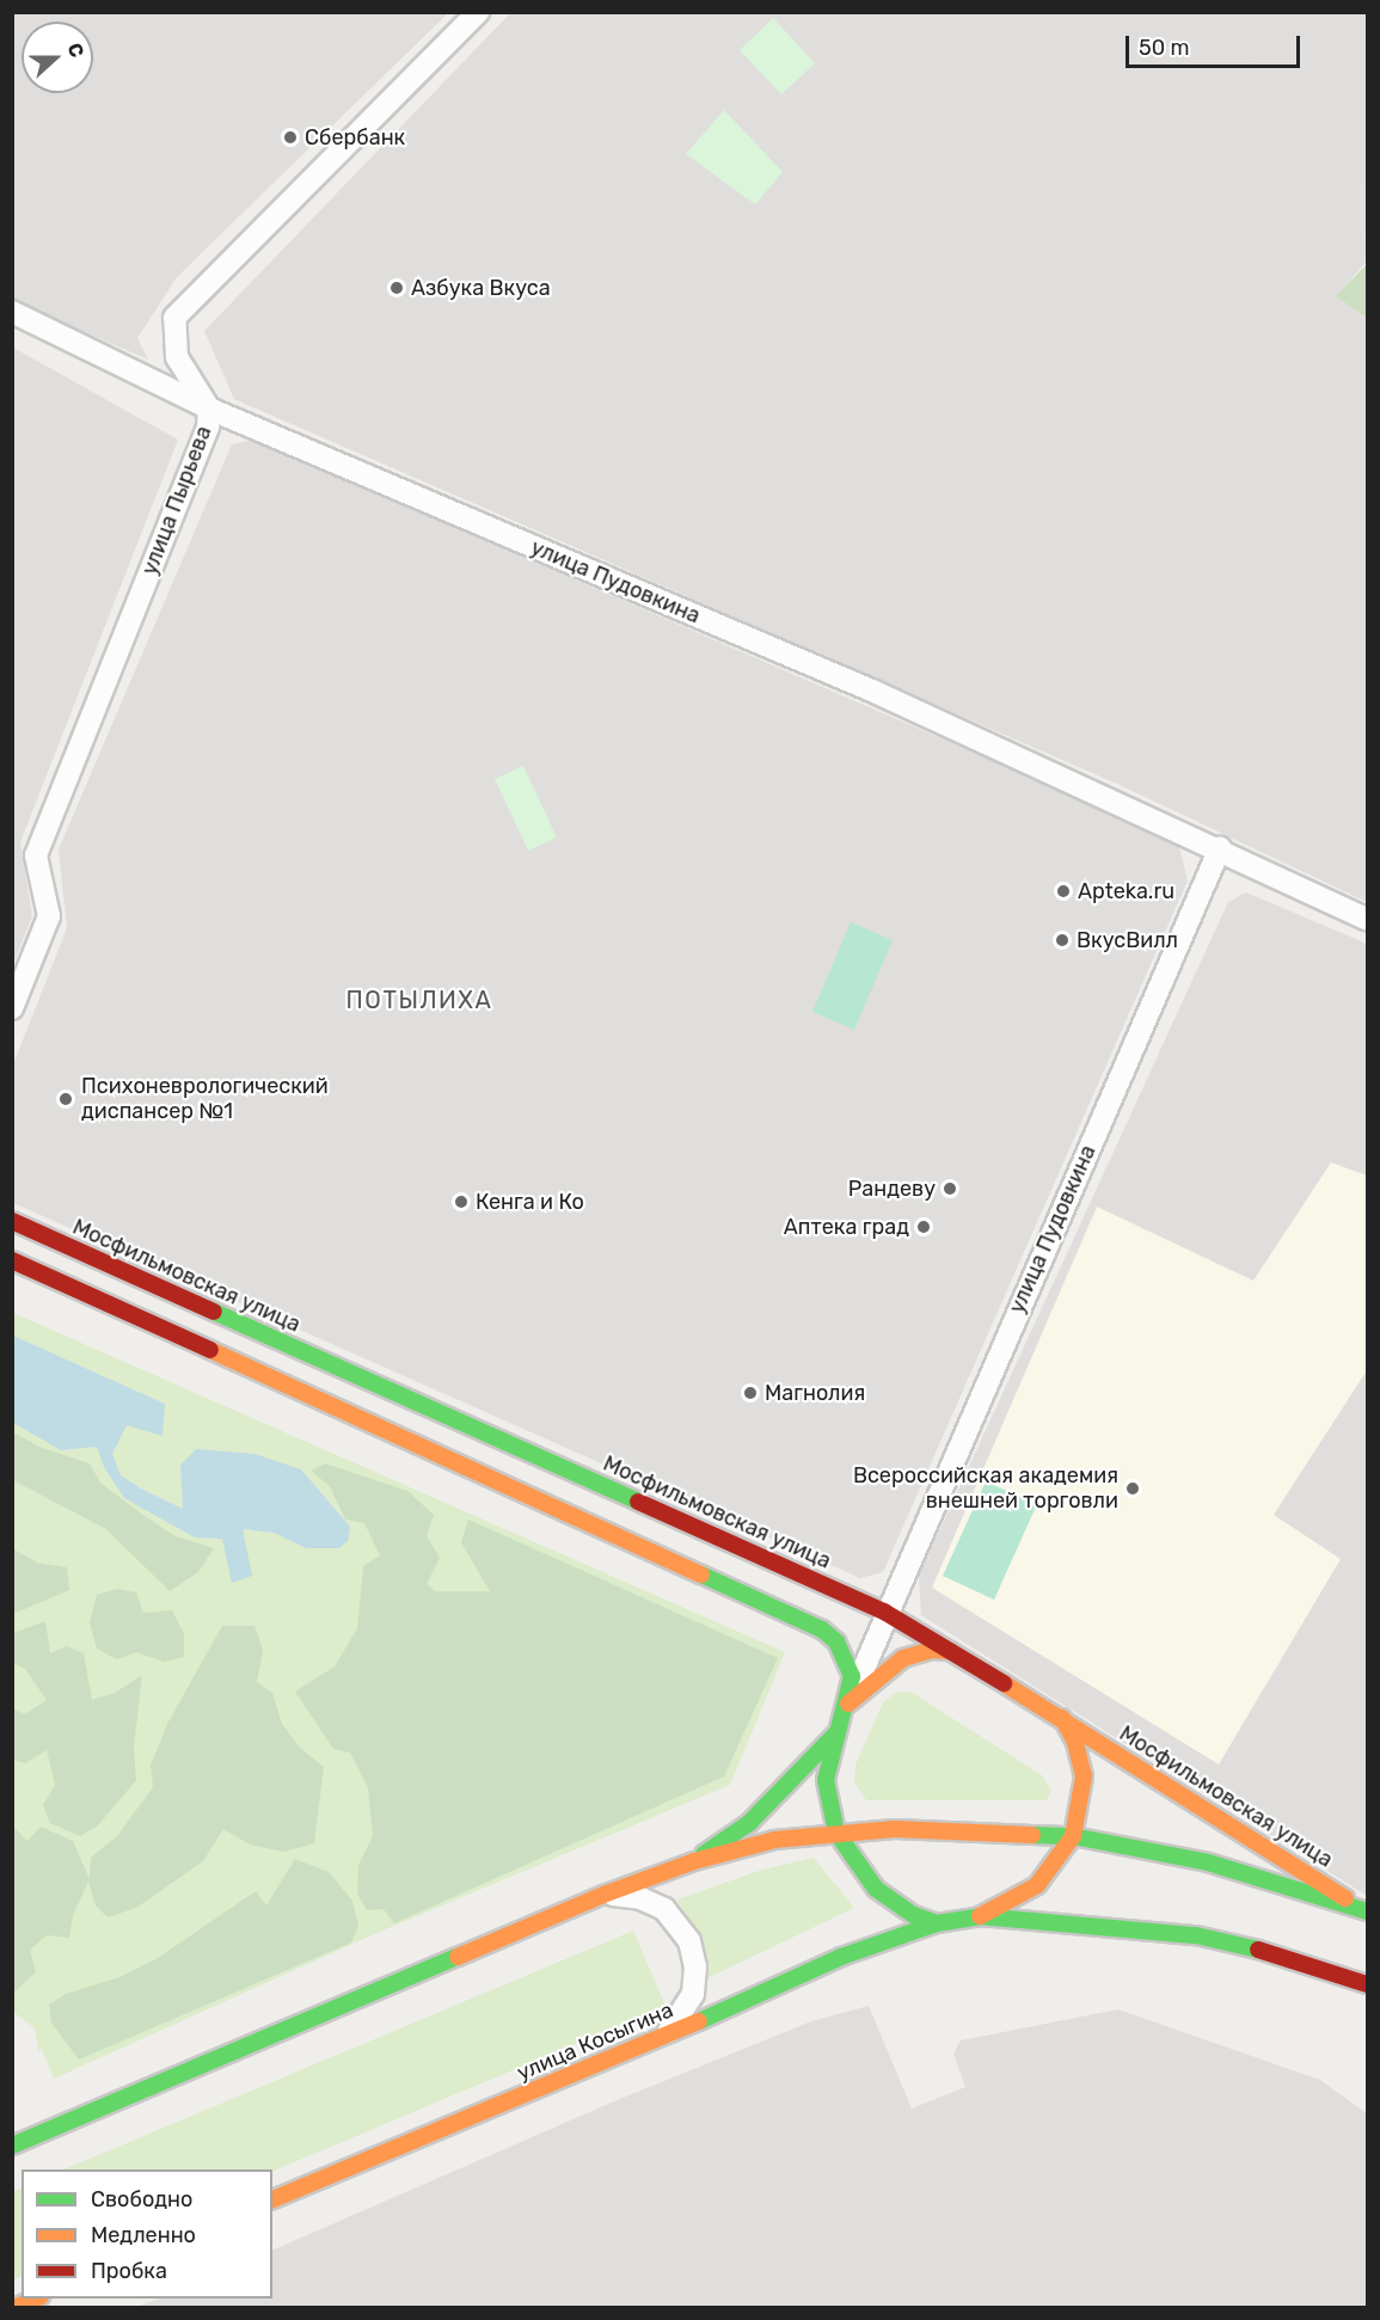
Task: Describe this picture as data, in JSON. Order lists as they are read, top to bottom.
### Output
{
  "streets": {
    "main road": ["Мосфильмовская улица", "улица Косыгина"],
    "street": ["улица Пырьева", "улица Пудовкина"]
  },
  "crossings": [
    ["улица Пырьева", "улица Пудовкина"],
    ["улица Пудовкина", "Мосфильмовская улица"],
    ["Мосфильмовская улица", "улица Косыгина"]
  ],
  "districts": ["ПОТЫЛИХА"],
  "places": [
    "Сбербанк",
    "Азбука Вкуса",
    "Apteka.ru",
    "ВкусВилл",
    "Психоневрологический диспансер №1",
    "Рандеву",
    "Кенга и Ко",
    "Аптека град",
    "Магнолия",
    "Всероссийская академия внешней торговли"
  ],
  "legend": ["Свободно", "Медленно", "Пробка"],
  "scale_bar": "50 m",
  "north": "right"
}
